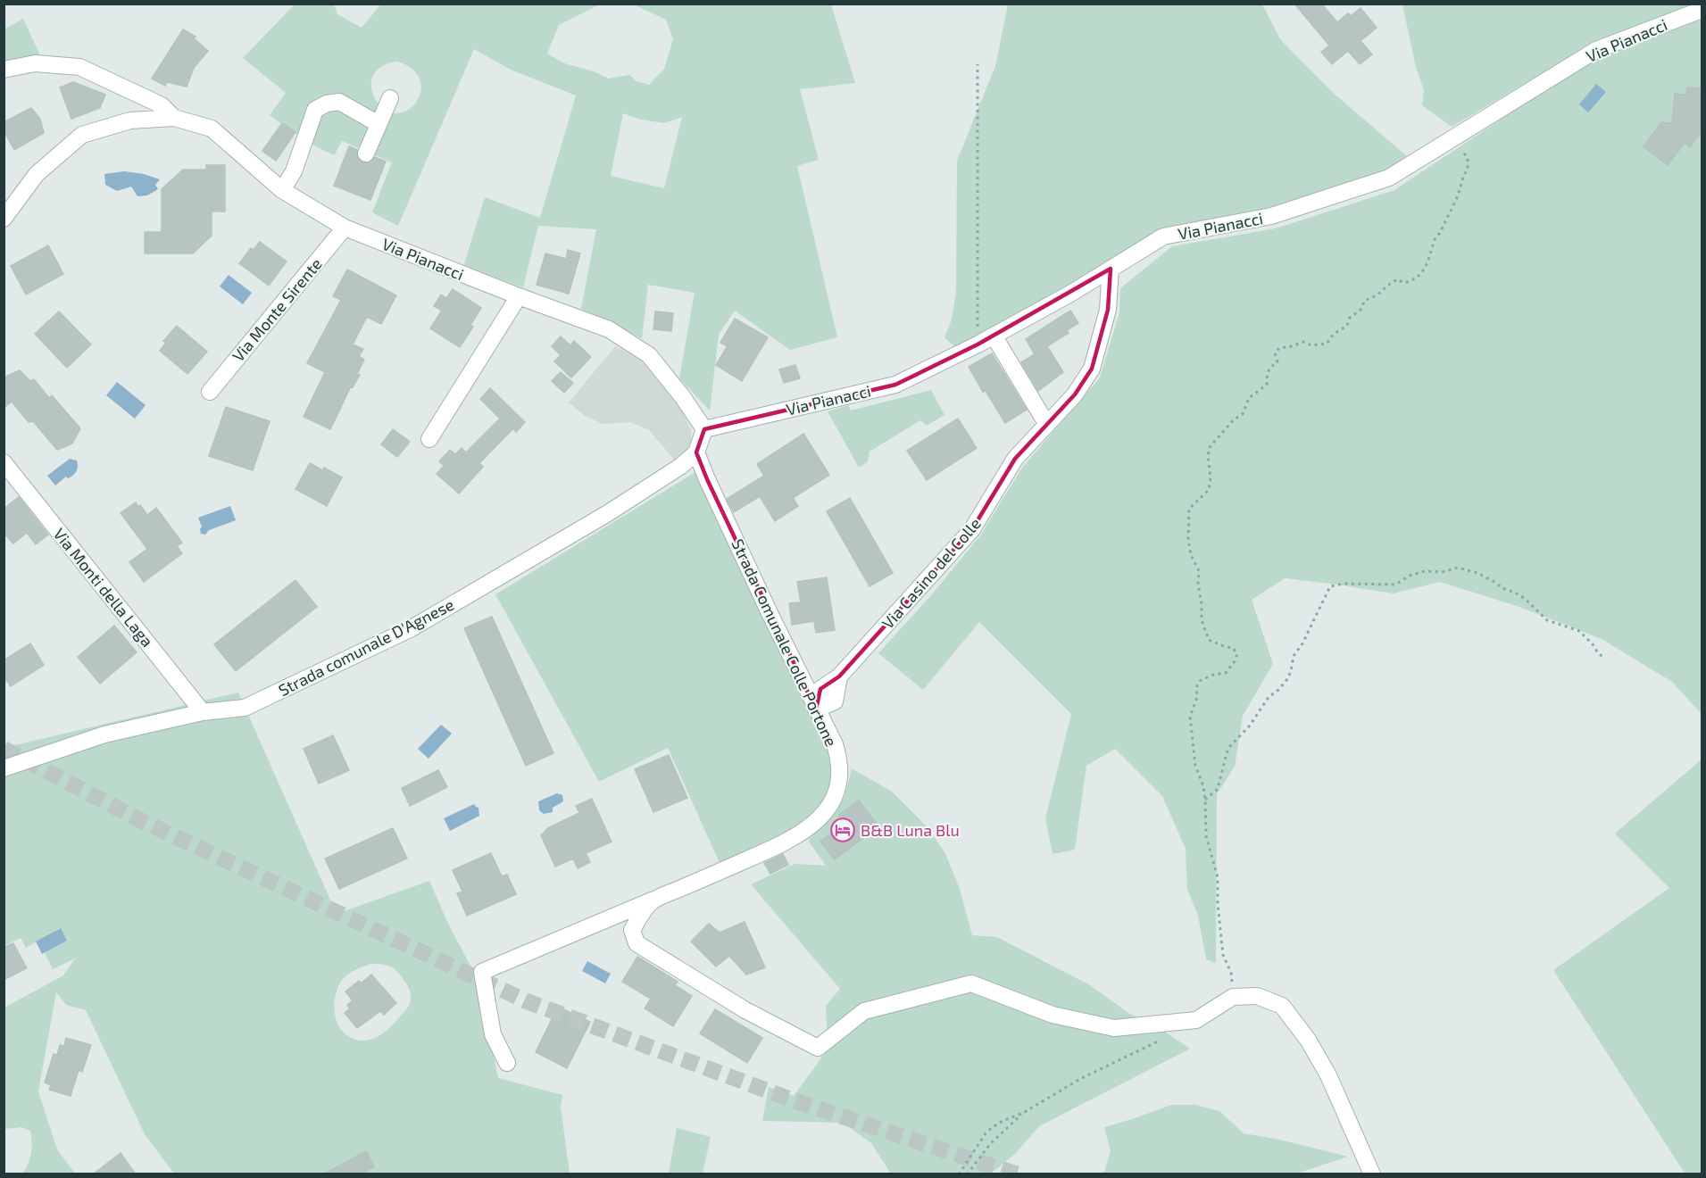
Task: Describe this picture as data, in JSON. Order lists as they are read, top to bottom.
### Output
{
  "streets": {
    "street": [
      "Via Pianacci",
      "Via Monte Sirente",
      "Via Casino del Colle",
      "Via Monti della Laga",
      "Strada Comunale Colle Portone",
      "Strada comunale D'Agnese"
    ]
  },
  "crossings": [
    ["Via Pianacci", "Via Monte Sirente"],
    ["Via Pianacci", "Via Casino del Colle"],
    ["Via Casino del Colle", "Strada Comunale Colle Portone"],
    ["Via Monti della Laga", "Strada comunale D'Agnese"],
    ["Strada Comunale Colle Portone", "Strada comunale D'Agnese"]
  ],
  "places": {
    "hotel": ["B&B Luna Blu"]
  }
}
